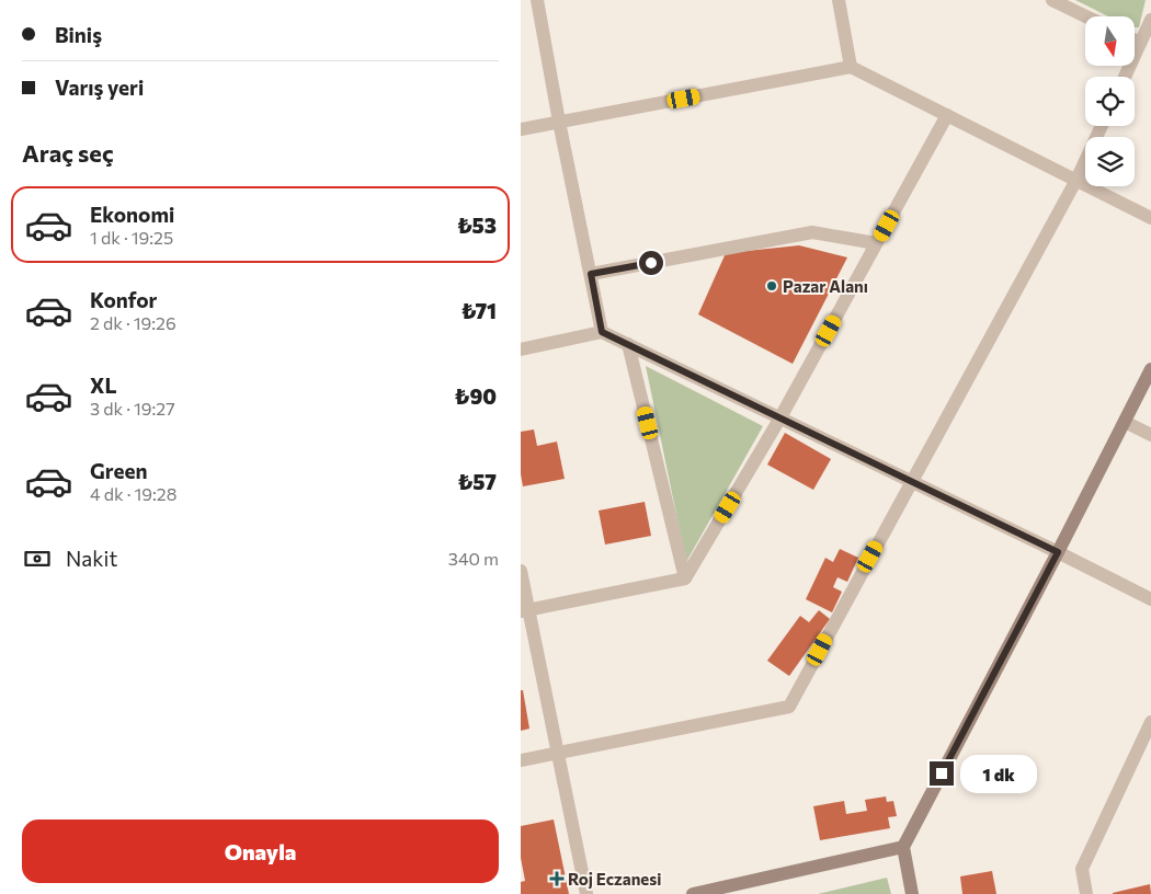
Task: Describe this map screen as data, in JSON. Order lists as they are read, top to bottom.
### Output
{
  "places": {
    "other": ["Pazar Alanı"],
    "health": ["Roj Eczanesi"]
  },
  "north": "bottom",
  "page": {
    "banner": ["Biniş", "Varış yeri"],
    "heading": "Araç seç",
    "list": [
      {
        "name": "Ekonomi",
        "note": "1 dk · 19:25",
        "value": "₺53"
      },
      {
        "name": "Konfor",
        "note": "2 dk · 19:26",
        "value": "₺71"
      },
      {
        "name": "XL",
        "note": "3 dk · 19:27",
        "value": "₺90"
      },
      {
        "name": "Green",
        "note": "4 dk · 19:28",
        "value": "₺57"
      }
    ],
    "pay": ["Nakit", "340 m"],
    "bubble": "1 dk",
    "buttons": "Onayla"
  }
}
